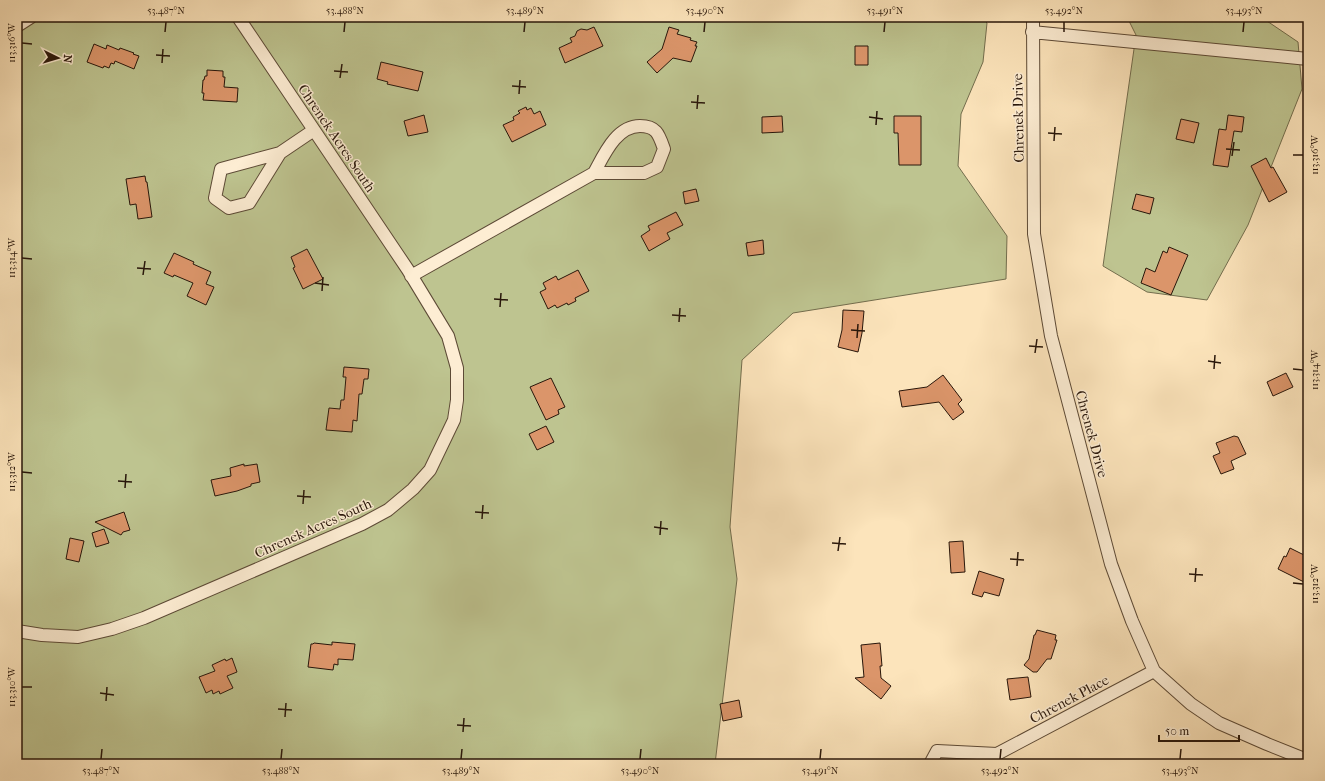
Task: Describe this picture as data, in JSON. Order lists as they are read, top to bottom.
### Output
{
  "streets": {
    "street": ["Chrenek Drive", "Chrenek Acres South", "Chrenek Place"]
  },
  "crossings": [
    ["Chrenek Drive", "Chrenek Place"]
  ],
  "scale_bar": "50 m",
  "north": "right",
  "coordinates": [
    "53.487°N",
    "53.488°N",
    "53.489°N",
    "53.490°N",
    "53.491°N",
    "53.492°N",
    "53.493°N",
    "113.316°W",
    "113.314°W",
    "113.312°W",
    "113.310°W"
  ]
}
